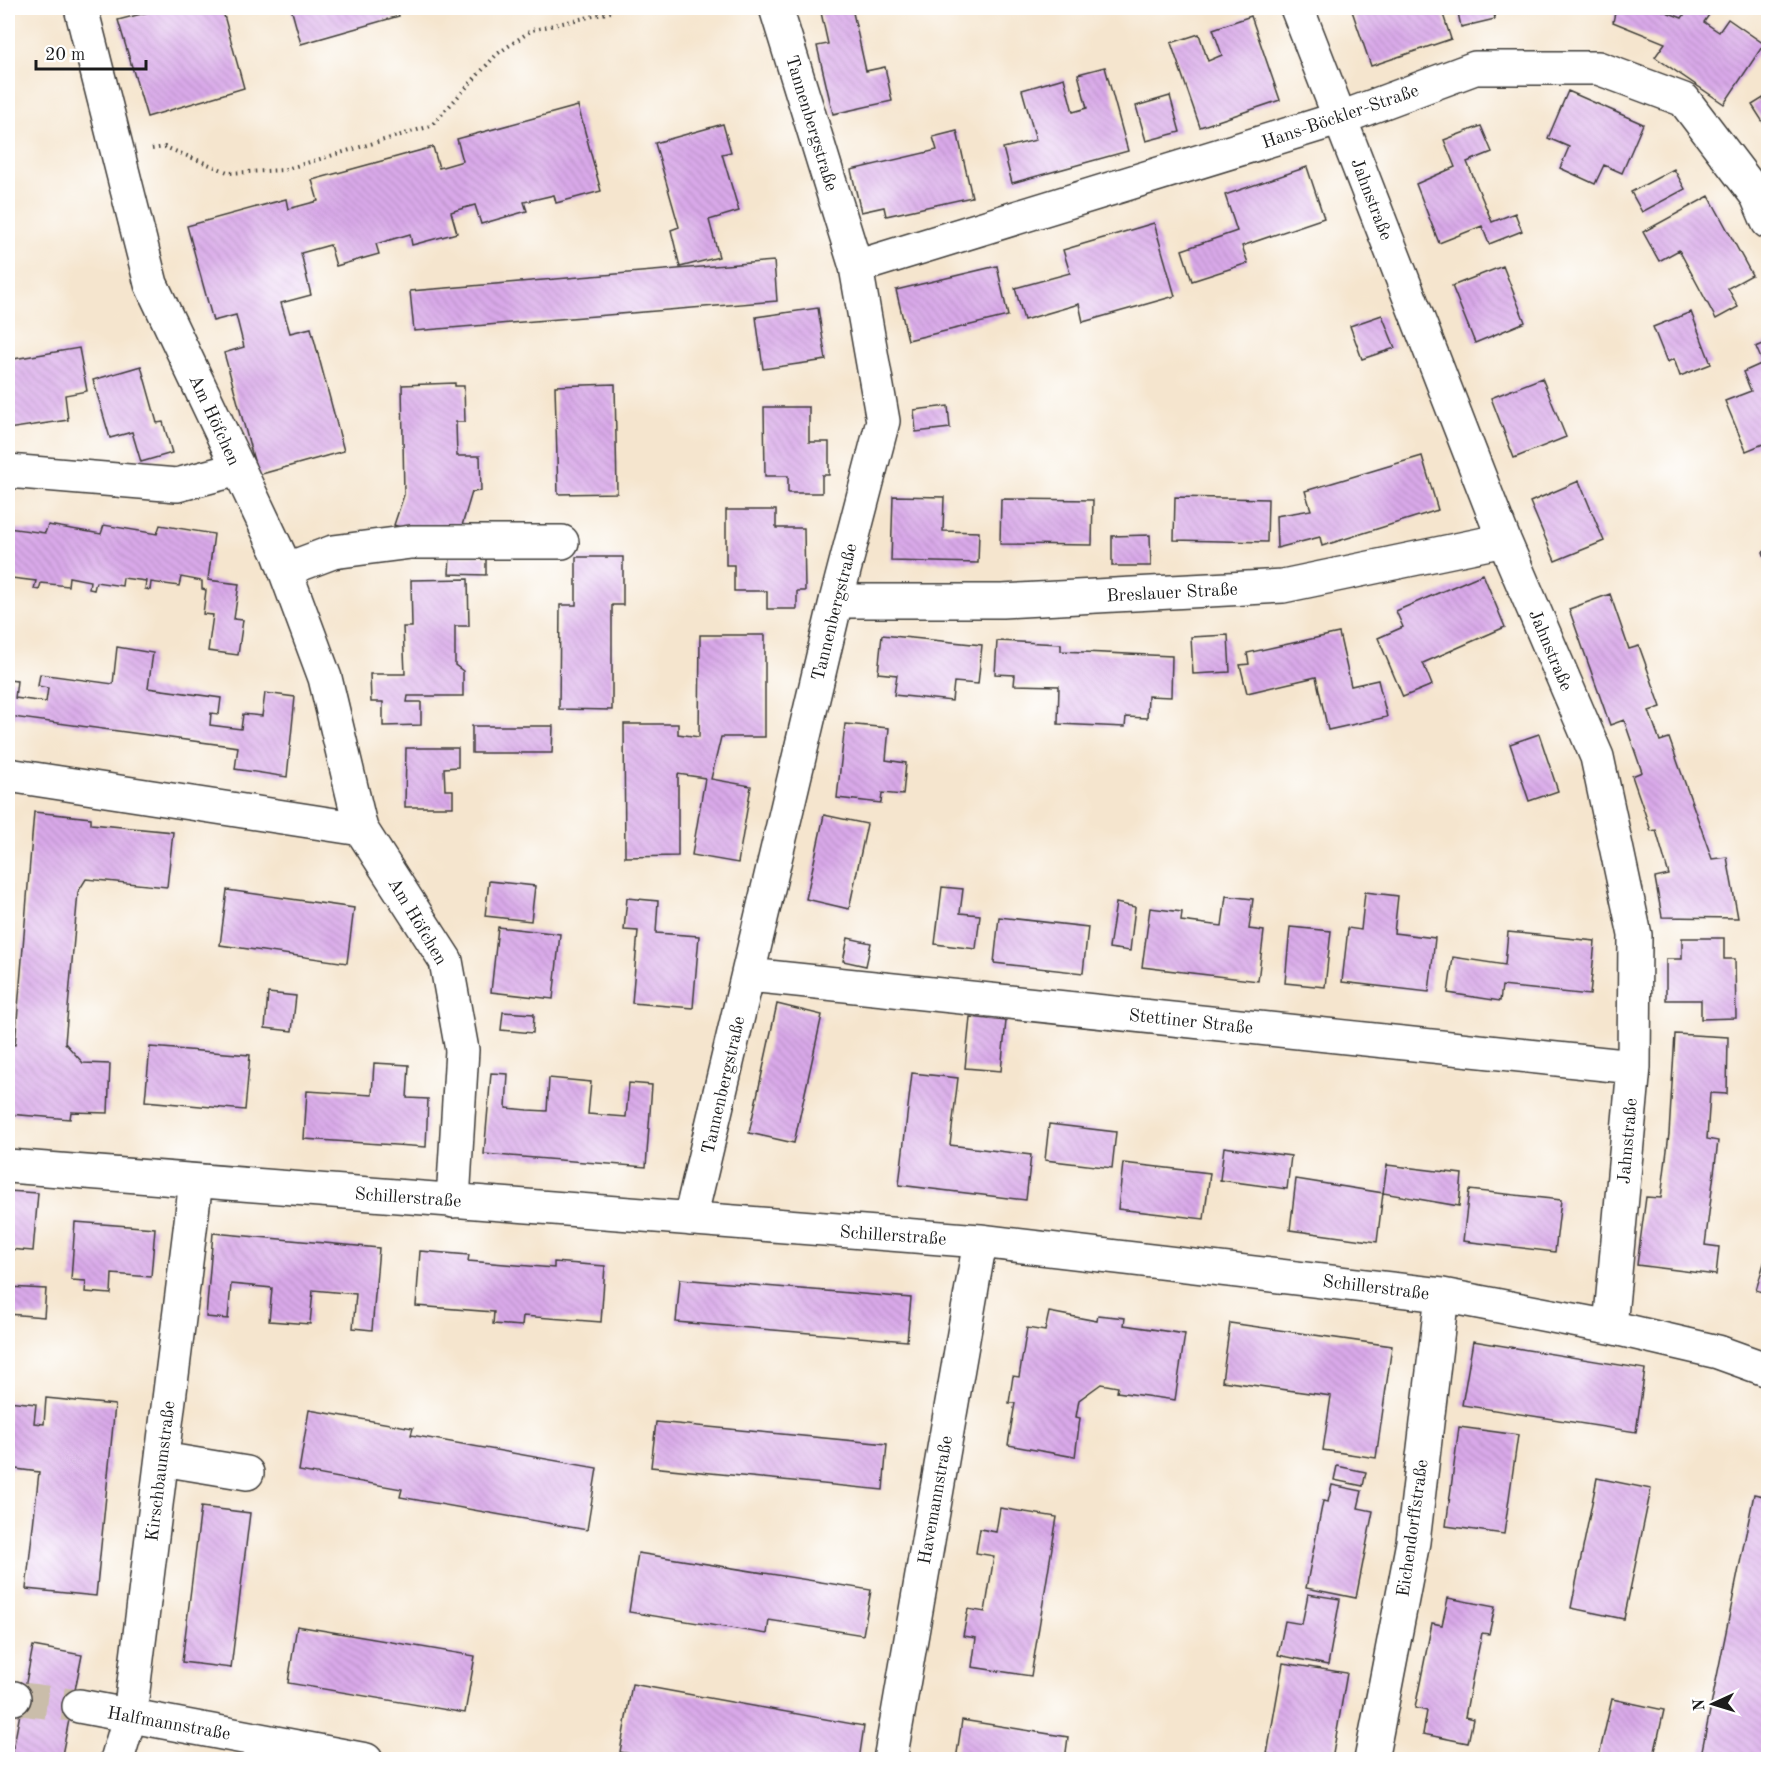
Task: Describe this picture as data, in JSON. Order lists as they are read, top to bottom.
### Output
{
  "streets": {
    "street": [
      "Hans-Böckler-Straße",
      "Tannenbergstraße",
      "Jahnstraße",
      "Am Höfchen",
      "Breslauer Straße",
      "Stettiner Straße",
      "Schillerstraße",
      "Kirschbaumstraße",
      "Havemannstraße",
      "Eichendorffstraße",
      "Halfmannstraße"
    ]
  },
  "crossings": [
    ["Hans-Böckler-Straße", "Tannenbergstraße"],
    ["Hans-Böckler-Straße", "Jahnstraße"],
    ["Tannenbergstraße", "Breslauer Straße"],
    ["Tannenbergstraße", "Stettiner Straße"],
    ["Tannenbergstraße", "Schillerstraße"],
    ["Jahnstraße", "Breslauer Straße"],
    ["Jahnstraße", "Stettiner Straße"],
    ["Jahnstraße", "Schillerstraße"],
    ["Am Höfchen", "Schillerstraße"],
    ["Schillerstraße", "Kirschbaumstraße"],
    ["Schillerstraße", "Havemannstraße"],
    ["Schillerstraße", "Eichendorffstraße"],
    ["Kirschbaumstraße", "Halfmannstraße"]
  ],
  "scale_bar": "20 m",
  "north": "left"
}
